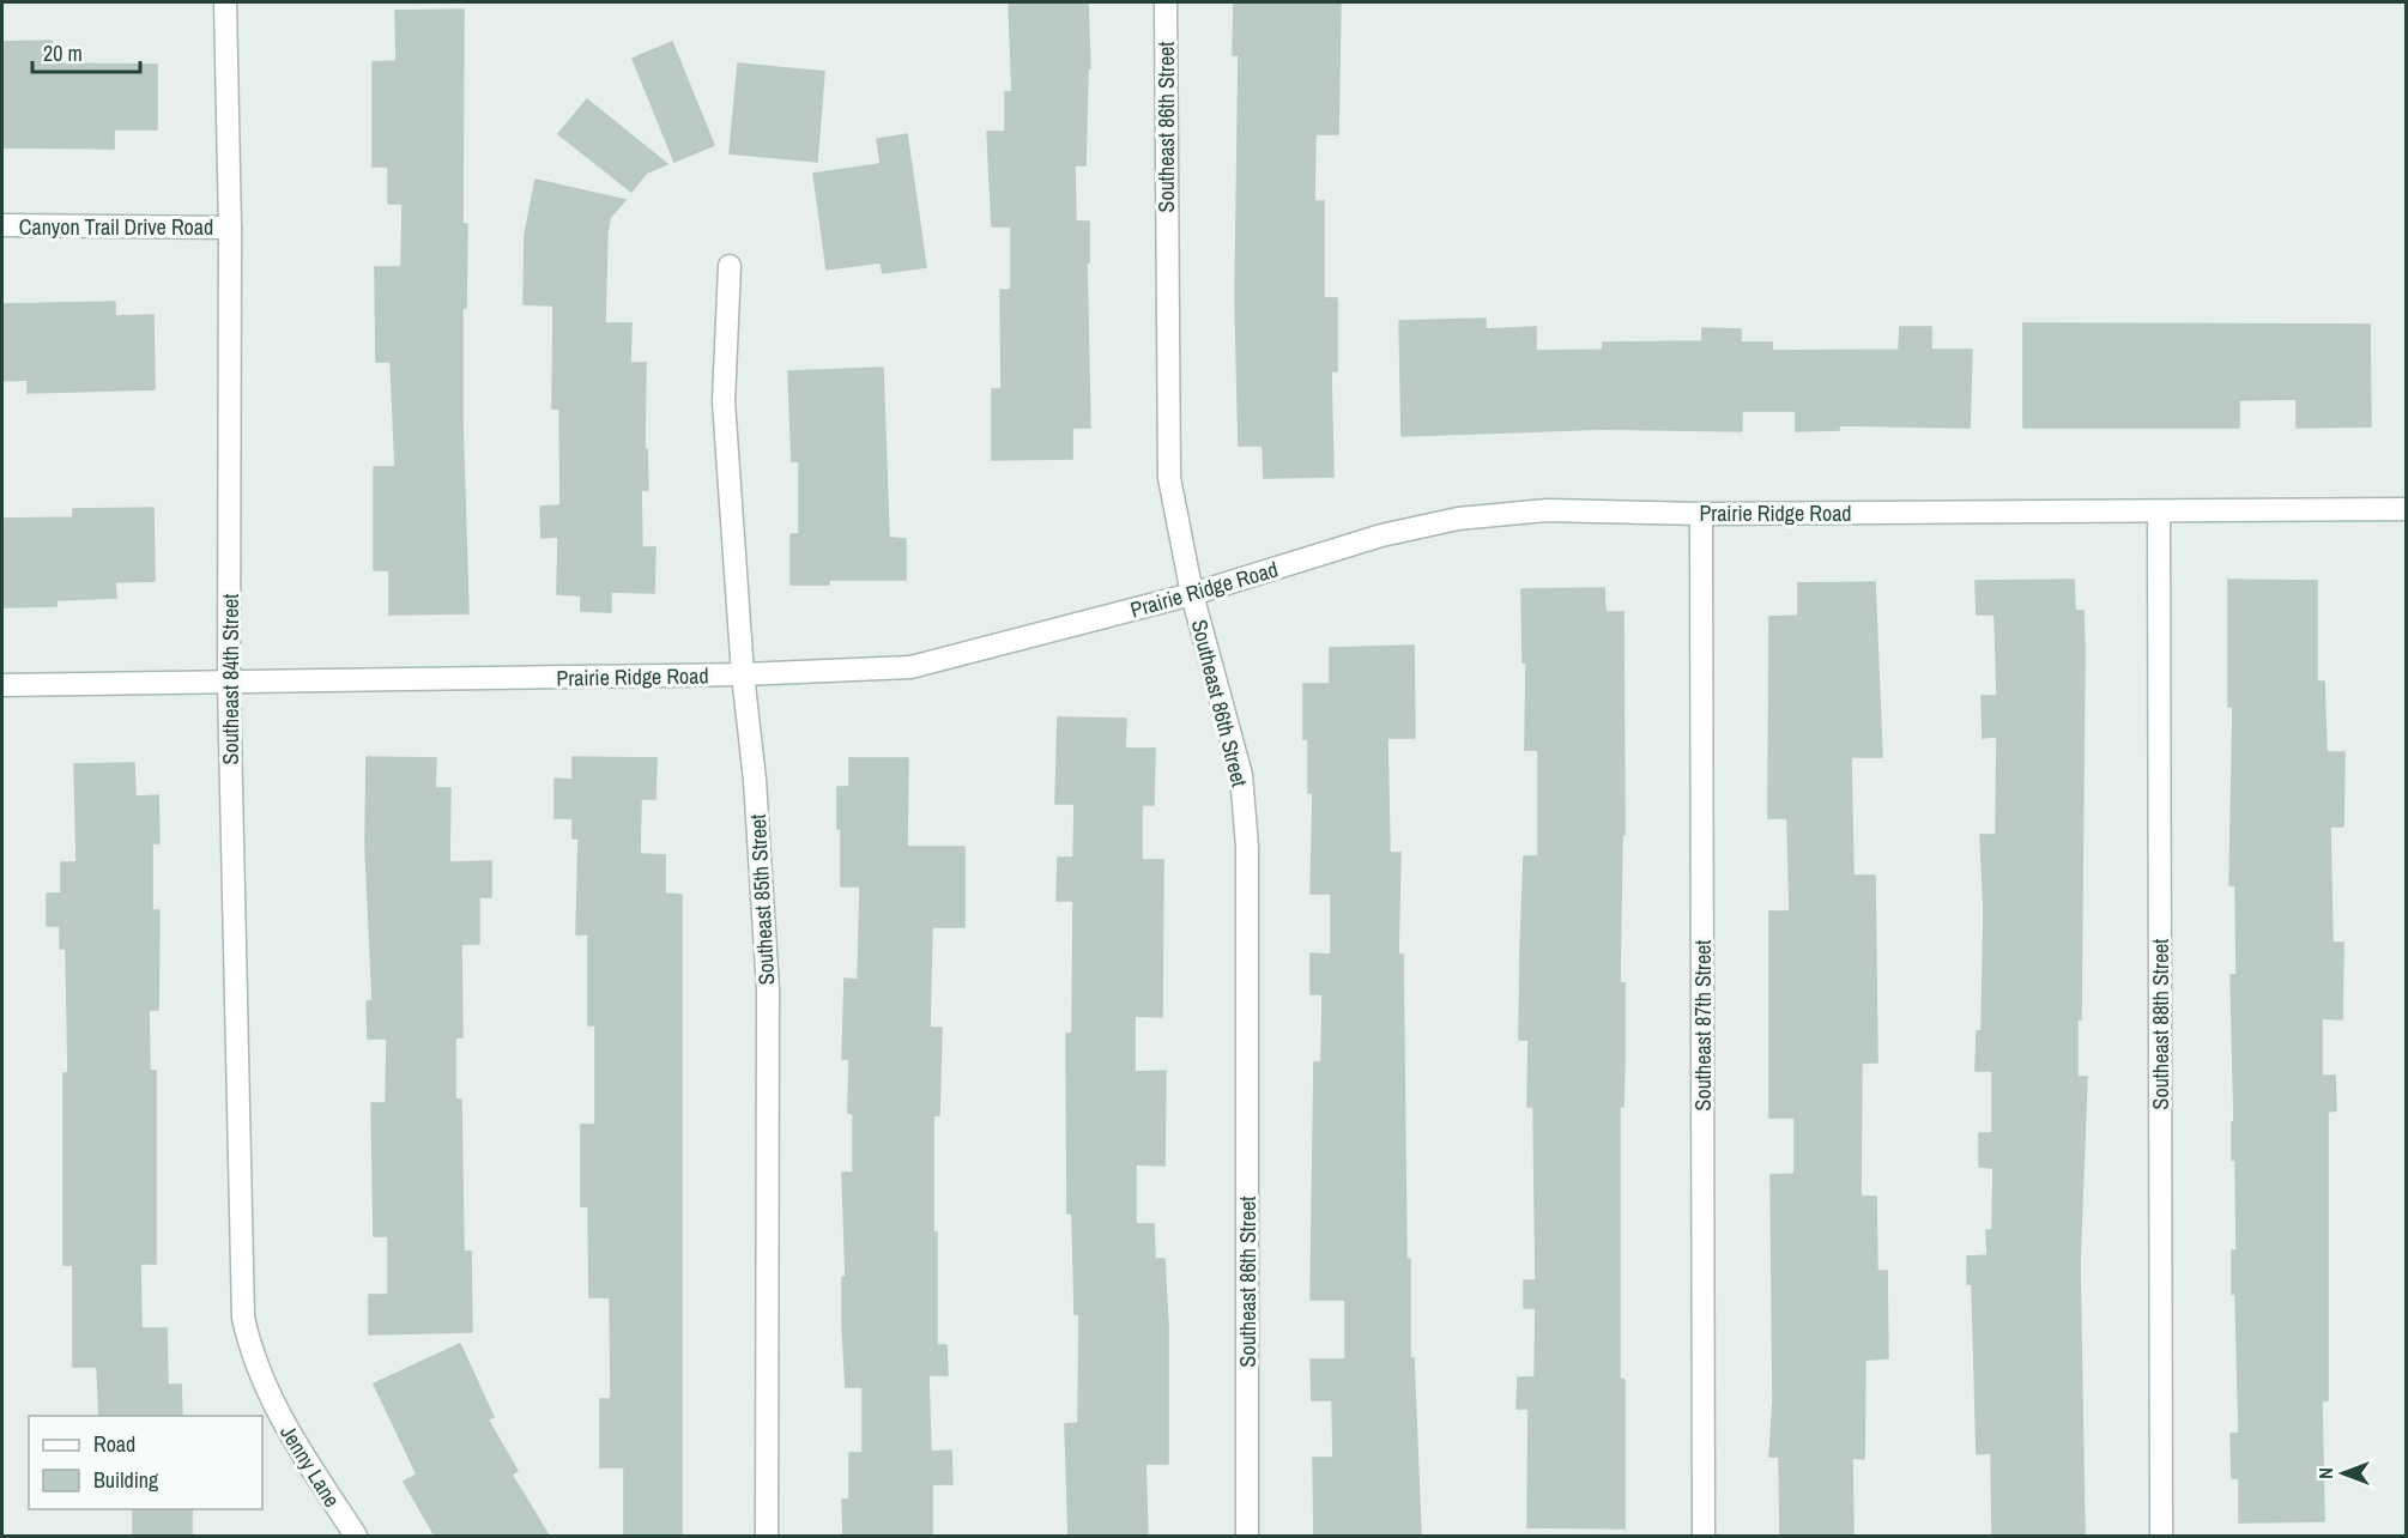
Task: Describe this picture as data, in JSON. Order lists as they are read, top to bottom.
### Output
{
  "streets": {
    "street": [
      "Southeast 86th Street",
      "Canyon Trail Drive Road",
      "Prairie Ridge Road",
      "Southeast 84th Street",
      "Southeast 85th Street",
      "Southeast 88th Street",
      "Southeast 87th Street",
      "Jenny Lane"
    ]
  },
  "crossings": [
    ["Southeast 86th Street", "Prairie Ridge Road"],
    ["Canyon Trail Drive Road", "Southeast 84th Street"],
    ["Prairie Ridge Road", "Southeast 84th Street"],
    ["Prairie Ridge Road", "Southeast 85th Street"],
    ["Prairie Ridge Road", "Southeast 88th Street"],
    ["Prairie Ridge Road", "Southeast 87th Street"],
    ["Southeast 84th Street", "Jenny Lane"]
  ],
  "legend": ["Road", "Building"],
  "scale_bar": "20 m",
  "north": "left"
}
